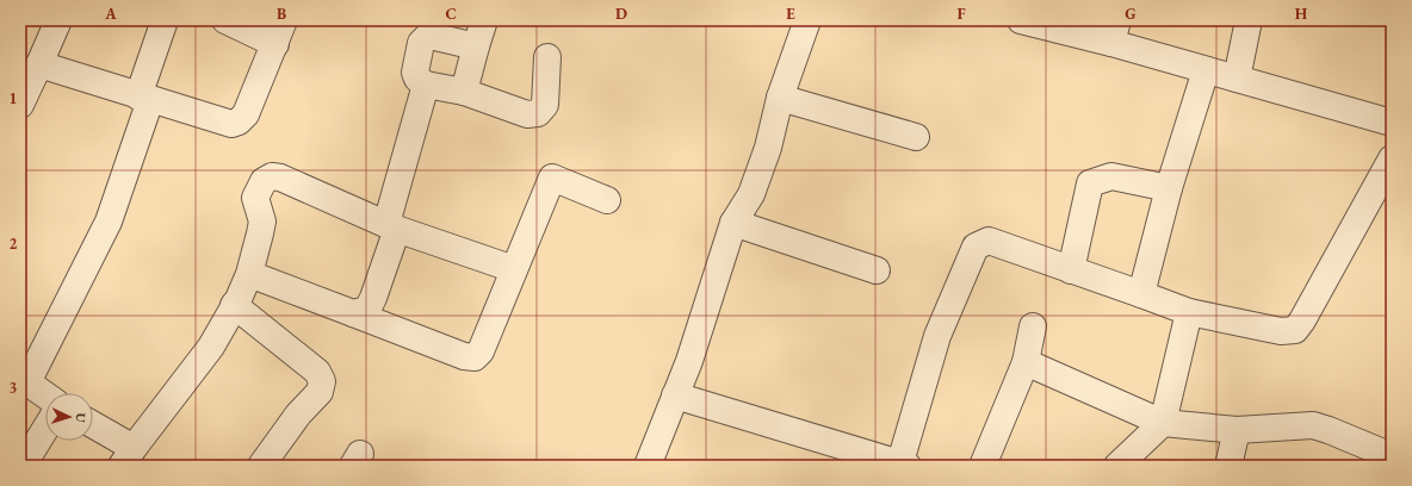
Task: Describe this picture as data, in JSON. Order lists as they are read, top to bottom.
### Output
{
  "north": "right",
  "grid": {
    "columns": [
      "A",
      "B",
      "C",
      "D",
      "E",
      "F",
      "G",
      "H"
    ],
    "rows": ["1", "2", "3"]
  }
}
